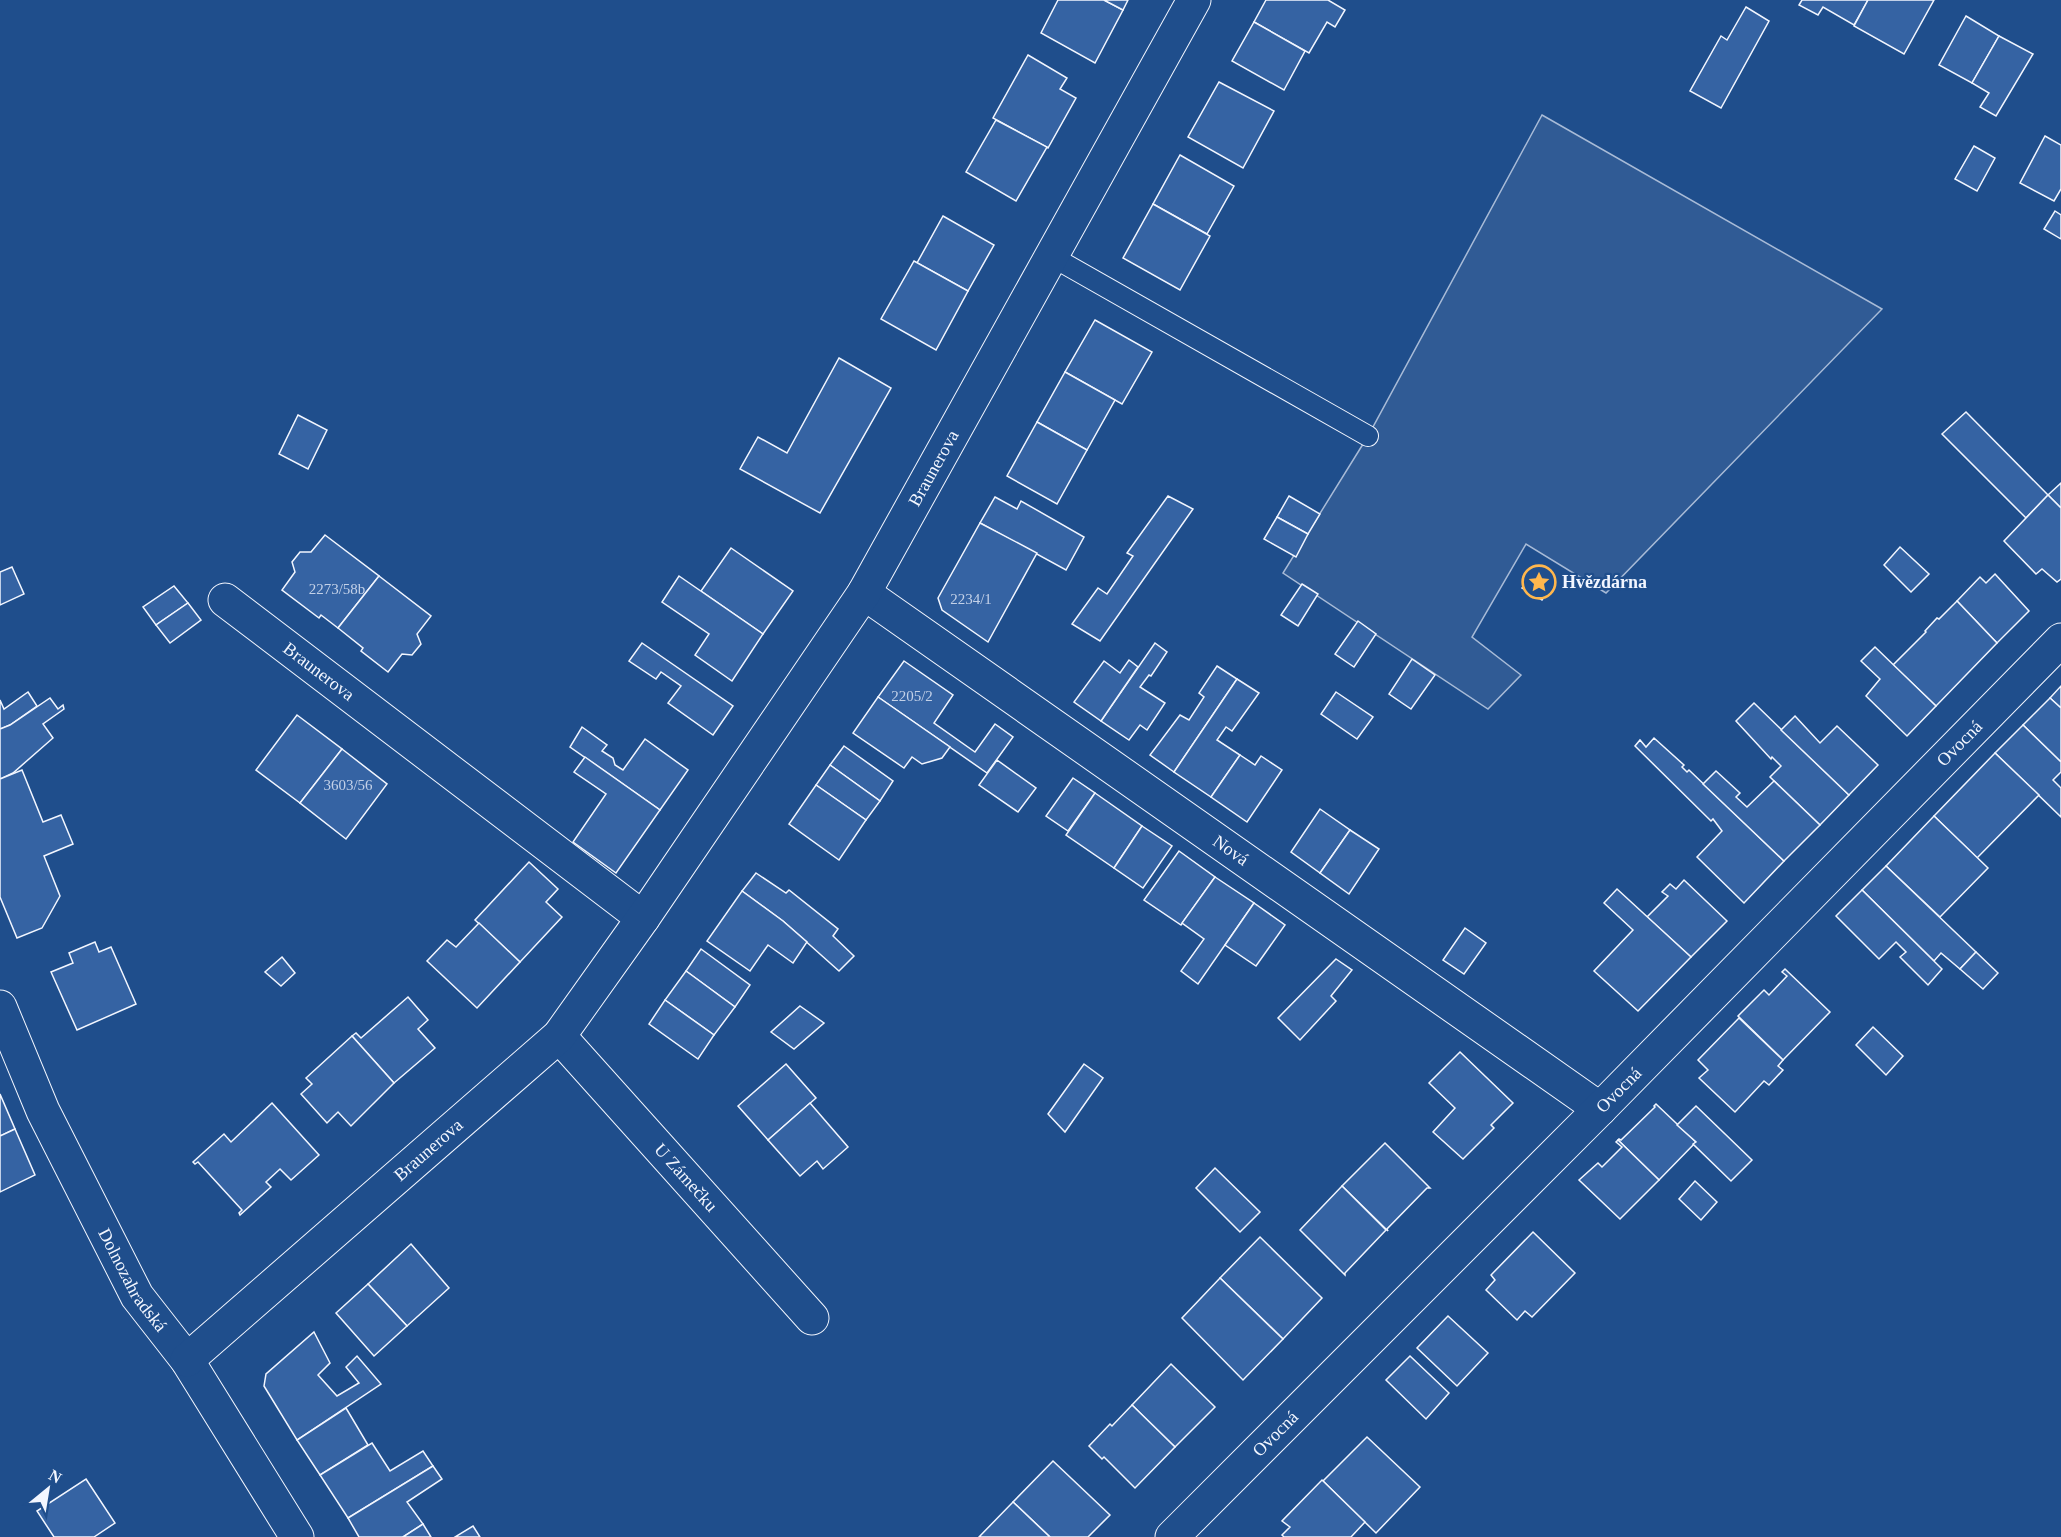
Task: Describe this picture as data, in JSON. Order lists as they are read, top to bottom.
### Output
{
  "streets": {
    "street": [
      "Braunerova",
      "Ovocná",
      "Nová",
      "U Zámečku",
      "Dolnozahradská"
    ]
  },
  "crossings": [
    ["Braunerova", "Nová"],
    ["Braunerova", "U Zámečku"],
    ["Braunerova", "Dolnozahradská"],
    ["Ovocná", "Nová"]
  ],
  "places": {
    "place": ["Hvězdárna"]
  },
  "house_numbers": [
    "2273/58b",
    "2234/1",
    "2205/2",
    "3603/56"
  ],
  "north": "top right"
}
